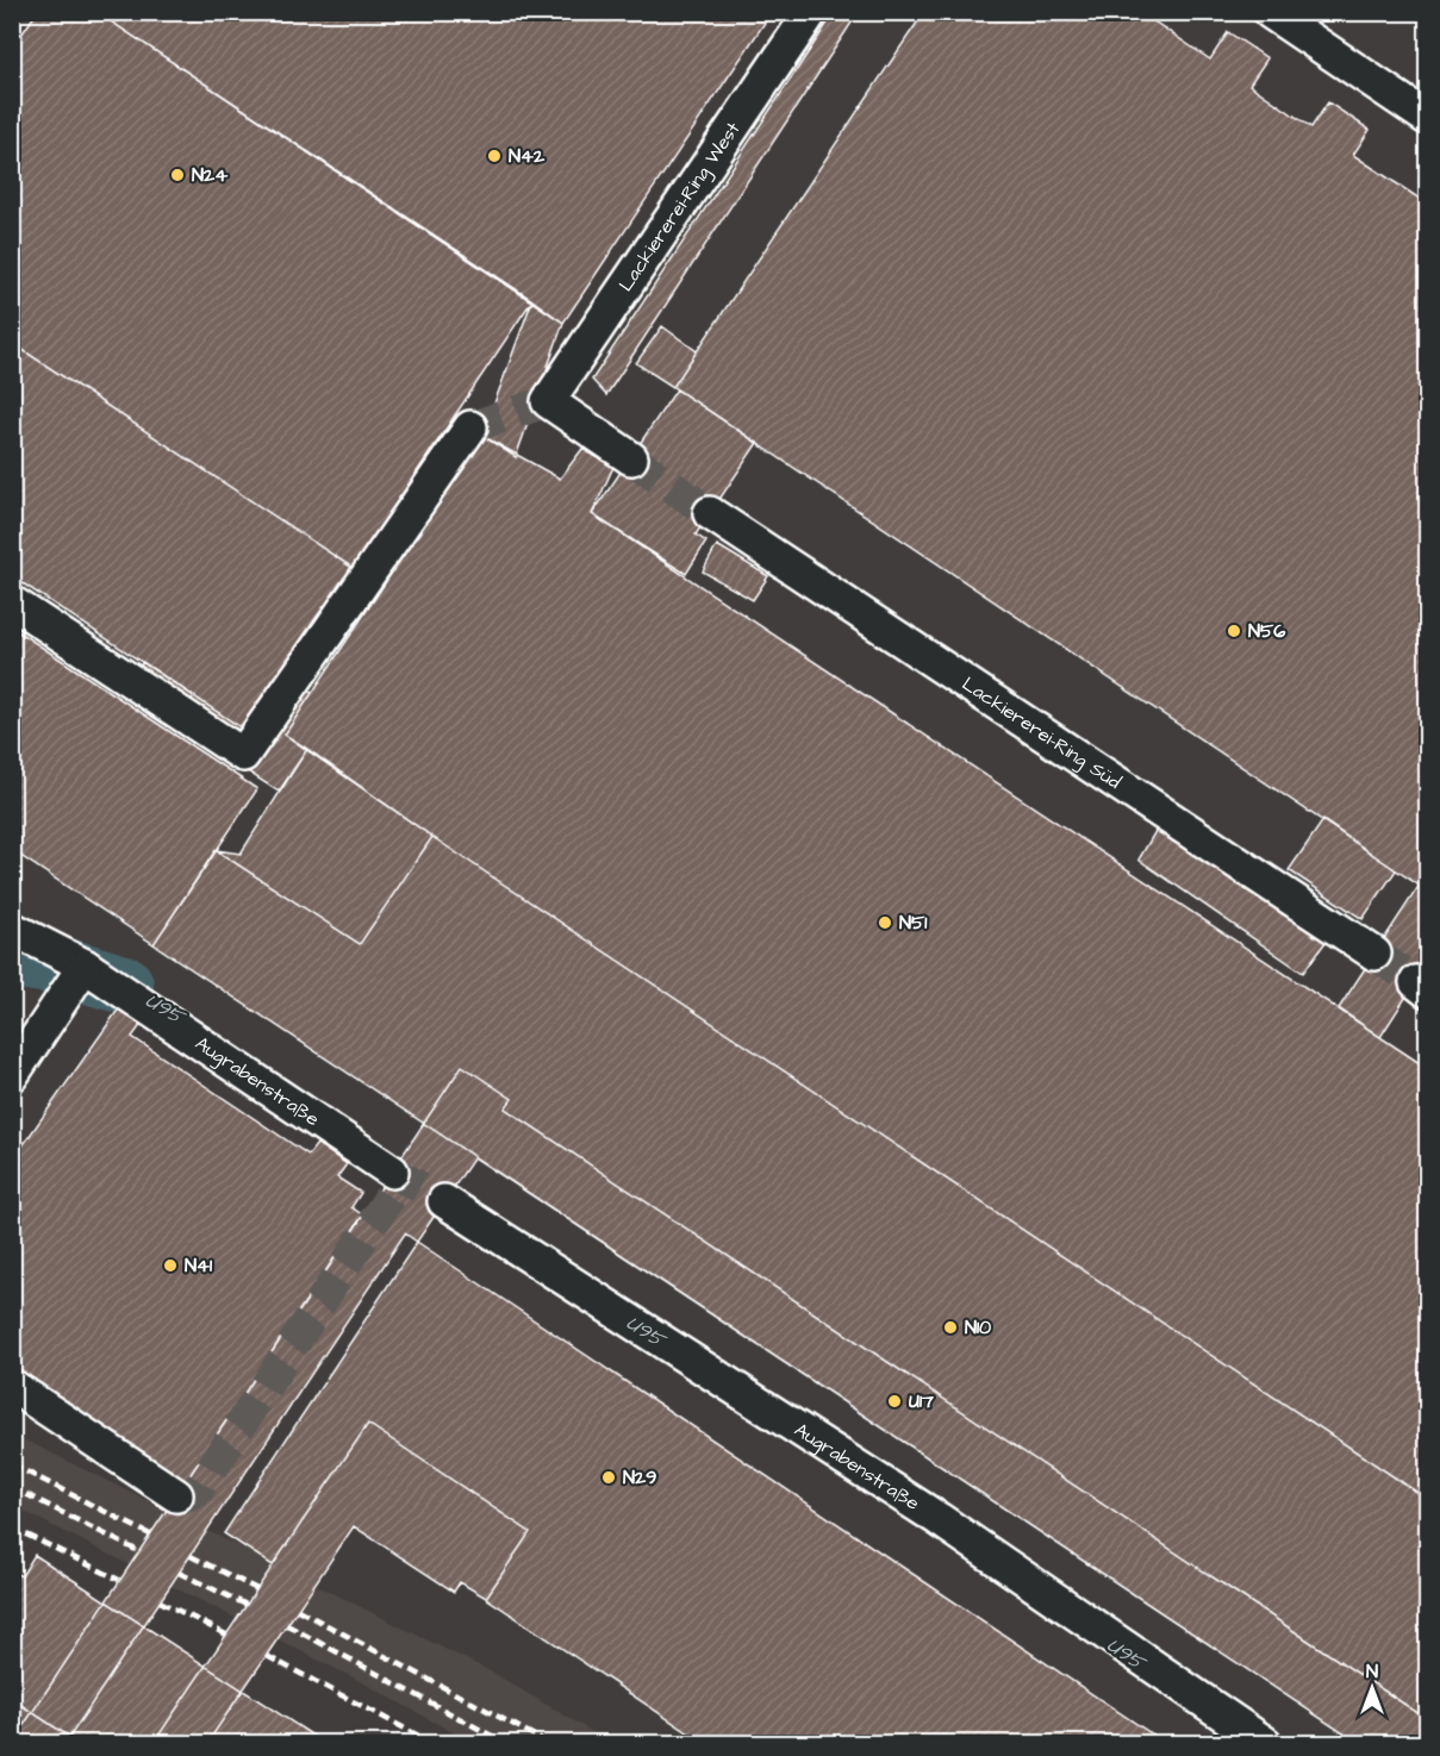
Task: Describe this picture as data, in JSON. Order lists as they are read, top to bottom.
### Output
{
  "streets": {
    "lane": ["Lackiererei-Ring West", "Lackiererei-Ring Süd", "Augrabenstraße"]
  },
  "water": ["U95"],
  "places": [
    "N42",
    "N24",
    "N56",
    "N51",
    "N41",
    "N10",
    "U17",
    "N29"
  ],
  "north": "top"
}
